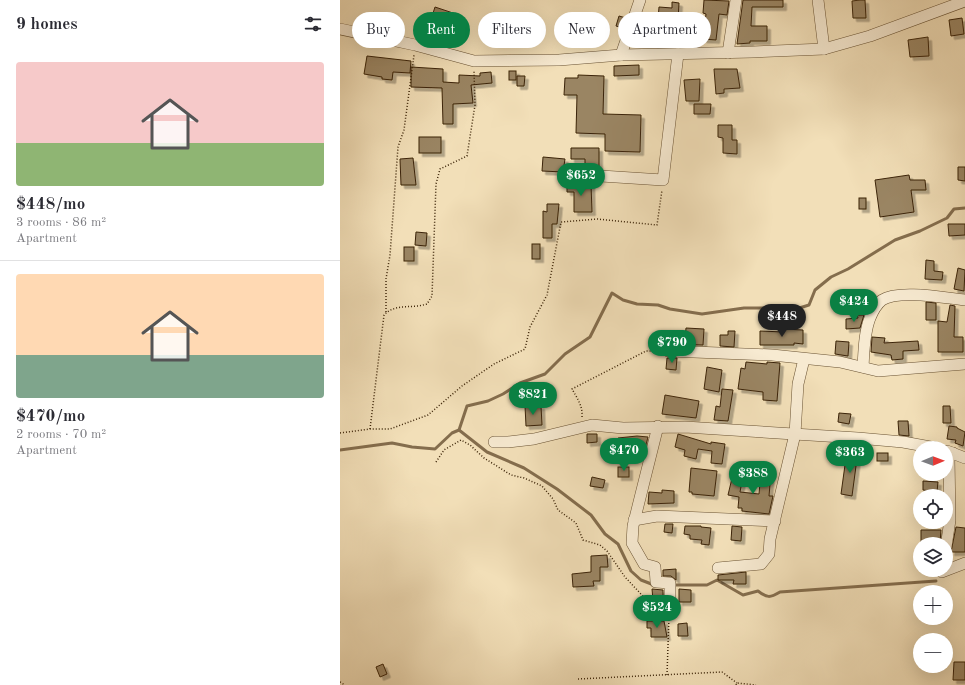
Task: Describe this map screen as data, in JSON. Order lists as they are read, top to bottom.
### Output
{
  "north": "right",
  "page": {
    "heading": "9 homes",
    "chip": [
      "Buy",
      "Rent",
      "Filters",
      "New",
      "Apartment"
    ],
    "list": [
      {
        "name": "$448/mo",
        "note": "3 rooms · 86 m² · Apartment"
      },
      {
        "name": "$470/mo",
        "note": "2 rooms · 70 m² · Apartment"
      }
    ],
    "price": [
      "$652",
      "$424",
      "$448",
      "$790",
      "$821",
      "$470",
      "$363",
      "$388",
      "$524"
    ],
    "map_buttons": ["+", "−"]
  }
}
